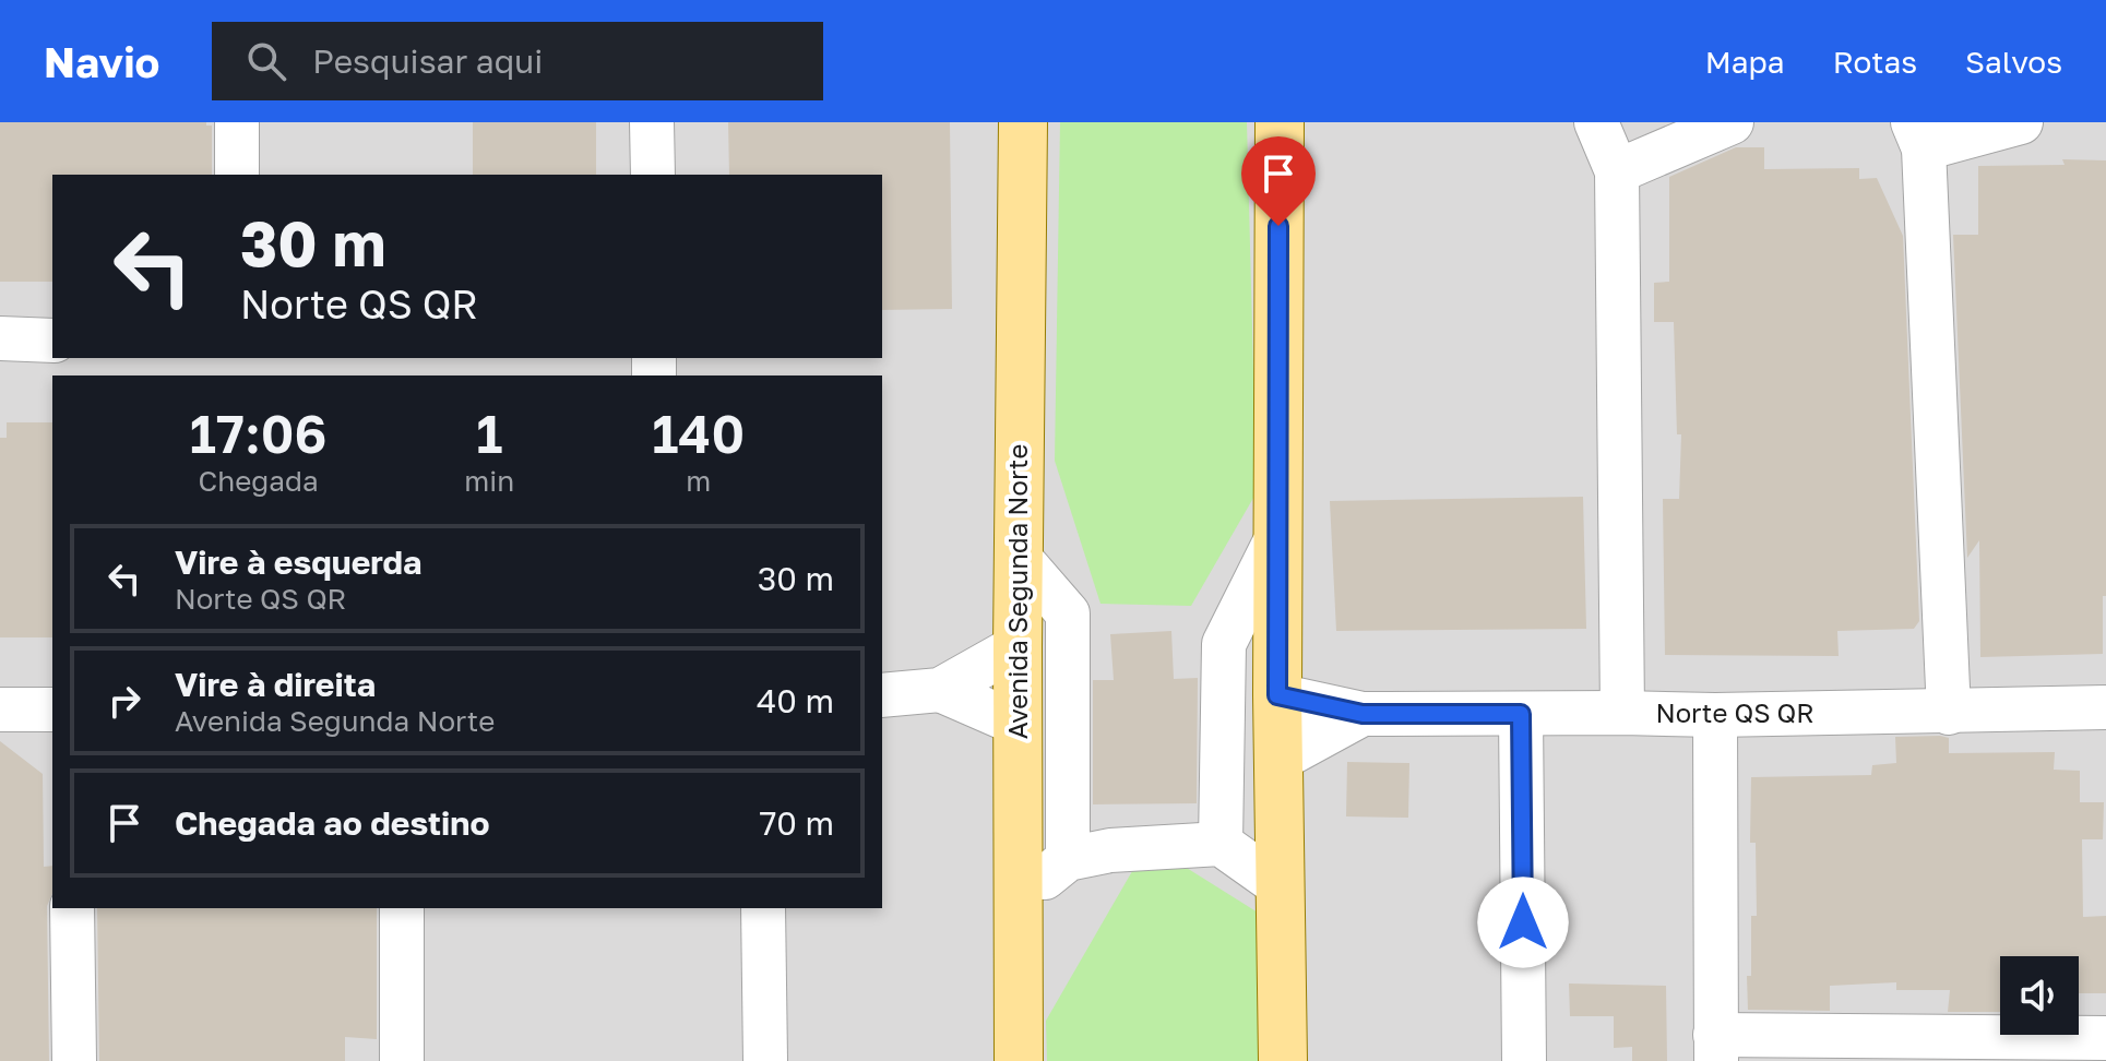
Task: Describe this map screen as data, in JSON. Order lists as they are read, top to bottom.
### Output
{
  "streets": {
    "main road": ["Avenida Segunda Norte"],
    "street": ["Norte QS QR"]
  },
  "page": {
    "header": "Navio",
    "search": "Pesquisar aqui",
    "nav": ["Mapa", "Rotas", "Salvos"],
    "turn": ["30 m", "Norte QS QR"],
    "eta": [
      "17:06",
      "Chegada",
      "1",
      "min",
      "140",
      "m"
    ],
    "list": [
      {
        "name": "Vire à esquerda",
        "note": "Norte QS QR",
        "value": "30 m"
      },
      {
        "name": "Vire à direita",
        "note": "Avenida Segunda Norte",
        "value": "40 m"
      },
      {
        "name": "Chegada ao destino",
        "value": "70 m"
      }
    ]
  }
}
